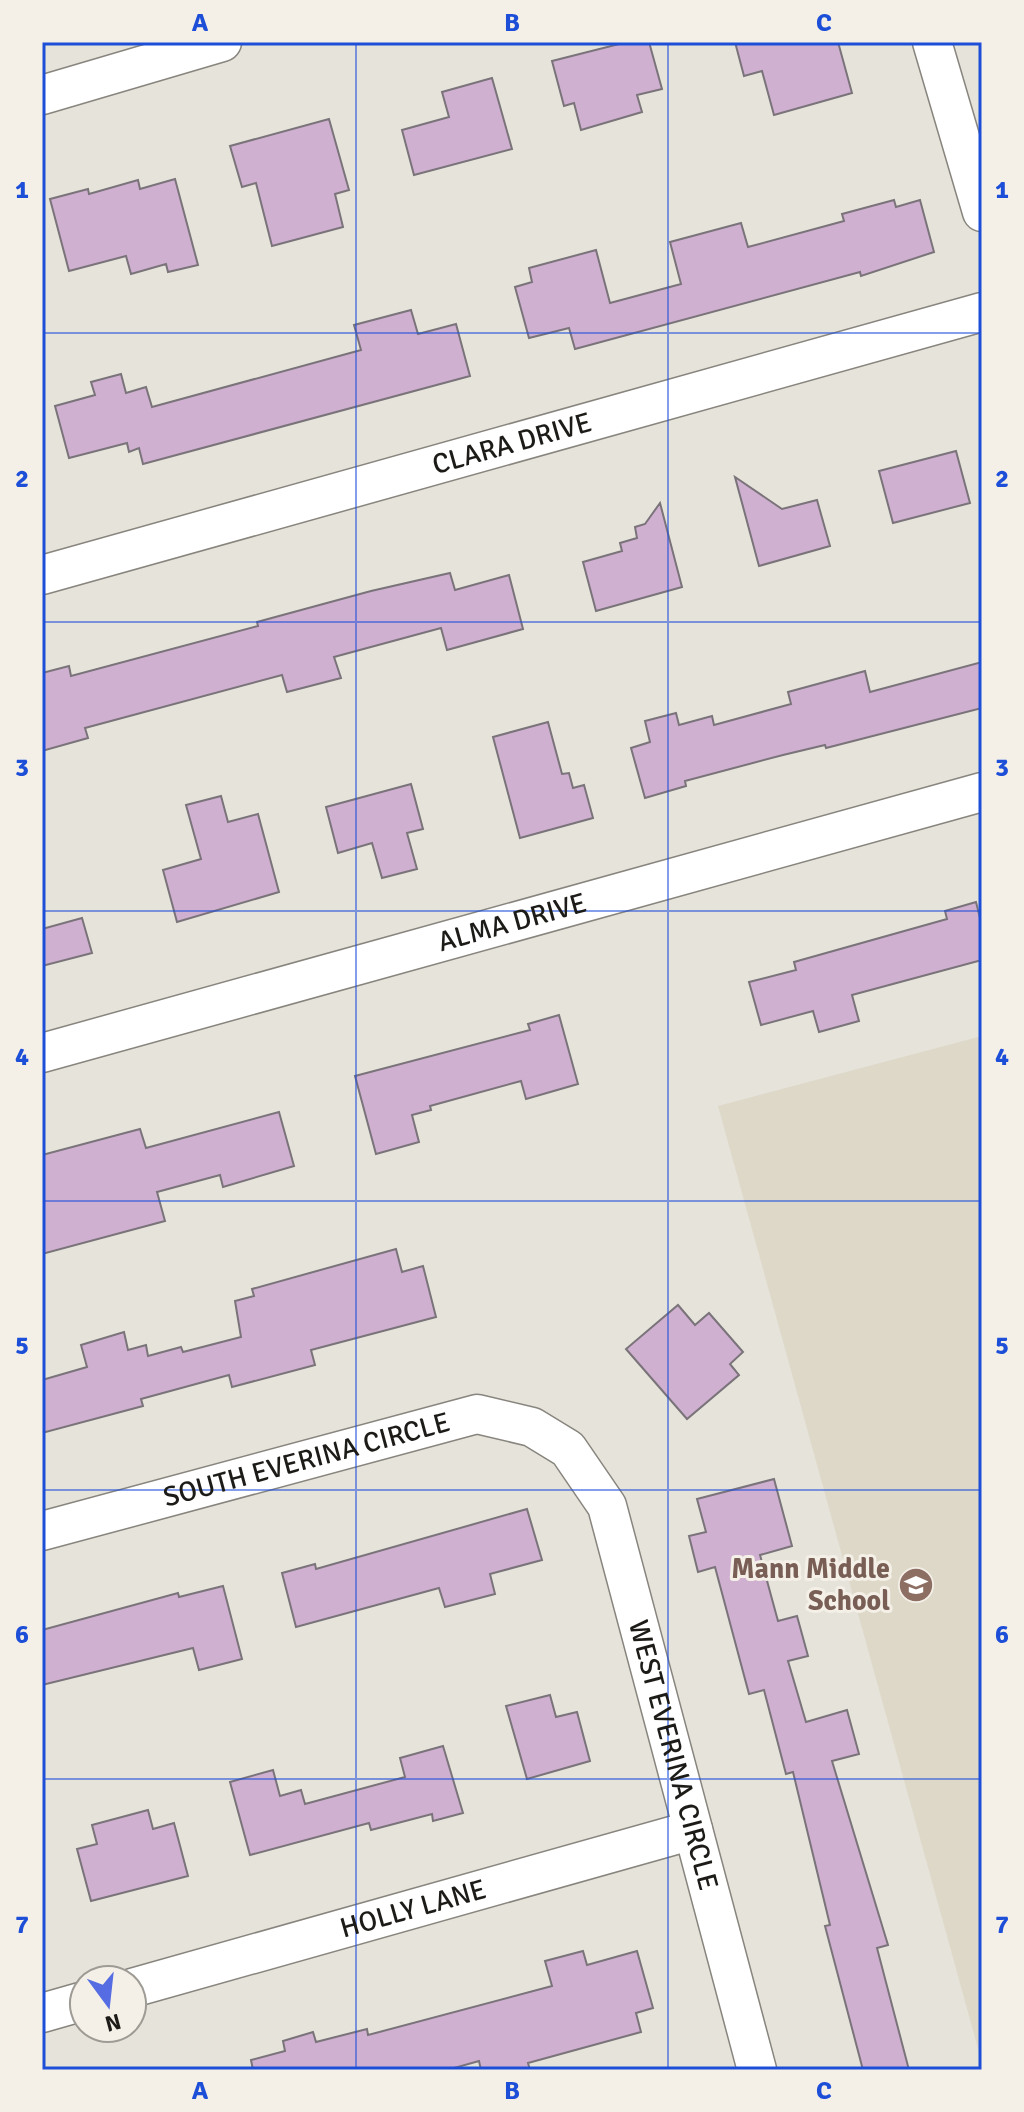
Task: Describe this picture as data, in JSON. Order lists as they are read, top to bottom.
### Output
{
  "streets": {
    "street": [
      "CLARA DRIVE",
      "ALMA DRIVE",
      "SOUTH EVERINA CIRCLE",
      "WEST EVERINA CIRCLE",
      "HOLLY LANE"
    ]
  },
  "crossings": [
    ["SOUTH EVERINA CIRCLE", "WEST EVERINA CIRCLE"],
    ["WEST EVERINA CIRCLE", "HOLLY LANE"]
  ],
  "places": {
    "school or university": ["Mann Middle School"]
  },
  "north": "bottom",
  "grid": {
    "columns": ["A", "B", "C"],
    "rows": [
      "1",
      "2",
      "3",
      "4",
      "5",
      "6",
      "7"
    ]
  }
}
